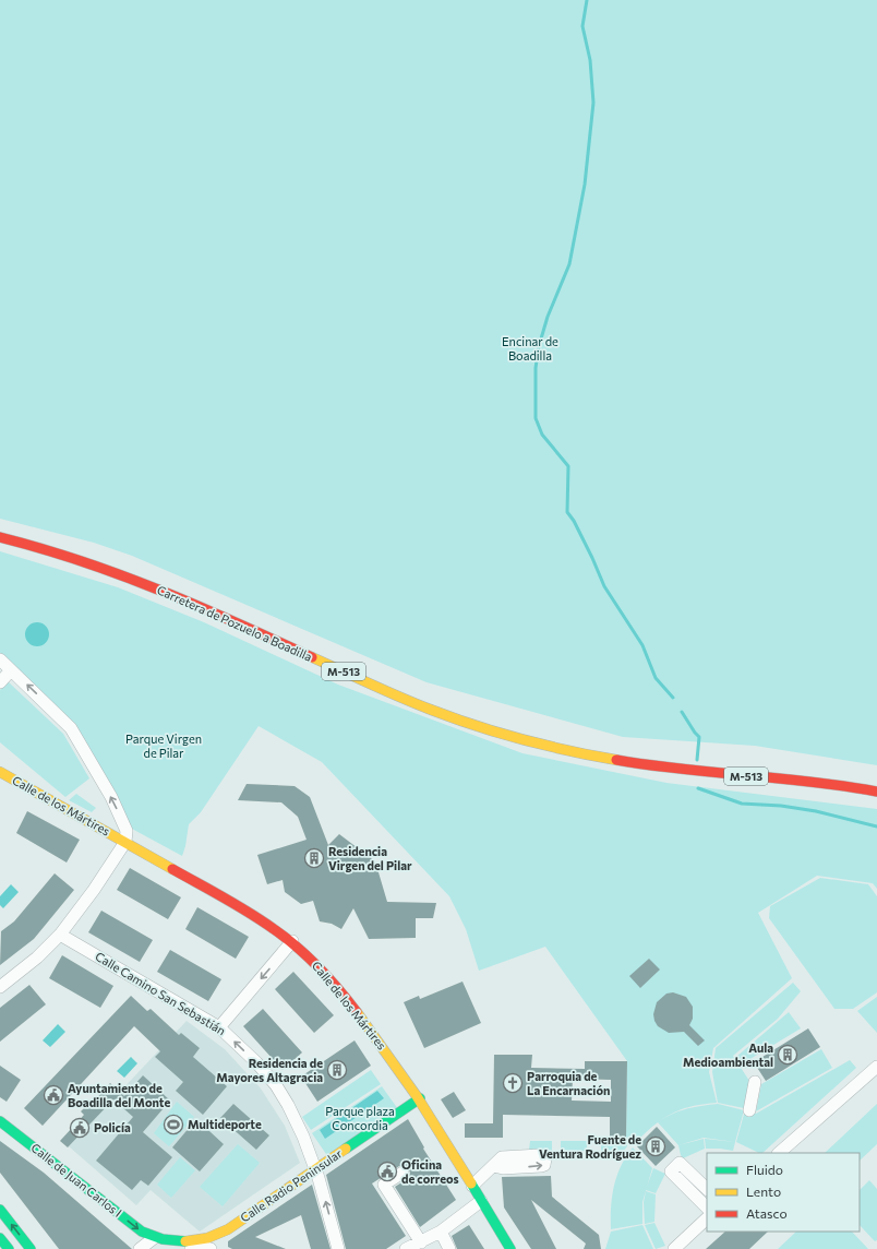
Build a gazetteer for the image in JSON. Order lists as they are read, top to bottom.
{
  "streets": {
    "street": [
      "Carretera de Pozuelo a Boadilla",
      "M-513",
      "Calle de los Mártires",
      "Calle Camino San Sebastián",
      "Calle de Juan Carlos I",
      "Calle Radio Peninsular"
    ]
  },
  "crossings": [
    ["Calle de los Mártires", "Calle Radio Peninsular"],
    ["Calle Camino San Sebastián", "Calle Radio Peninsular"],
    ["Calle de Juan Carlos I", "Calle Radio Peninsular"]
  ],
  "one_way": ["Calle Camino San Sebastián", "Calle de Juan Carlos I"],
  "parks": ["Encinar de Boadilla", "Parque Virgen de Pilar", "Parque plaza Concordia"],
  "places": {
    "building": [
      "Residencia Virgen del Pilar",
      "Aula Medioambiental",
      "Residencia de Mayores Altagracia",
      "Fuente de Ventura Rodríguez"
    ],
    "church": ["Parroquia de La Encarnación"],
    "public building": ["Ayuntamiento de Boadilla del Monte", "Policía", "Oficina de correos"],
    "sports": ["Multideporte"]
  },
  "legend": ["Fluido", "Lento", "Atasco"]
}
